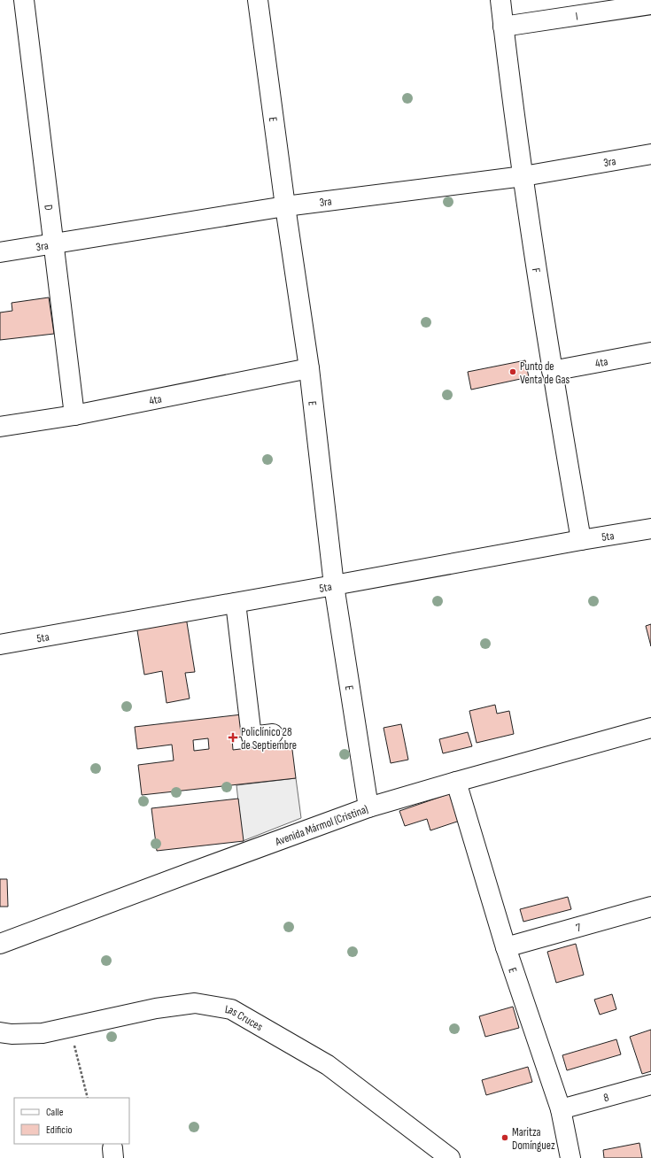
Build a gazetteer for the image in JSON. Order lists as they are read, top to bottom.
{
  "streets": {
    "street": [
      "I",
      "E",
      "3ra",
      "D",
      "F",
      "4ta",
      "5ta",
      "Avenida Mármol (Cristina)",
      "7",
      "Las Cruces",
      "8"
    ]
  },
  "crossings": [
    ["I", "F"],
    ["E", "3ra"],
    ["E", "4ta"],
    ["E", "5ta"],
    ["E", "Avenida Mármol (Cristina)"],
    ["E", "7"],
    ["E", "8"],
    ["3ra", "D"],
    ["3ra", "F"],
    ["D", "4ta"],
    ["F", "4ta"],
    ["F", "5ta"]
  ],
  "places": {
    "other": ["Punto de Venta de Gas", "Maritza Domínguez"],
    "health": ["Policlínico 28 de Septiembre"]
  },
  "legend": ["Calle", "Edificio"]
}
